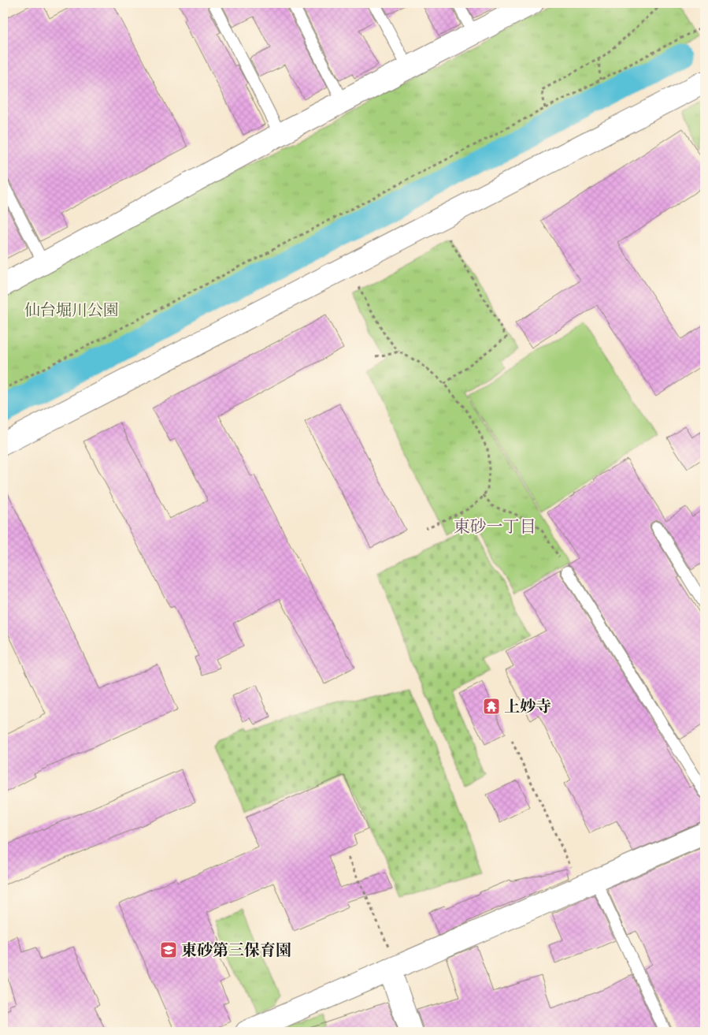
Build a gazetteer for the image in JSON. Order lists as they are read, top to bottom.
{
  "districts": ["東砂一丁目"],
  "parks": ["仙台堀川公園"],
  "places": {
    "temple": ["上妙寺"],
    "school or university": ["東砂第三保育園"]
  }
}
